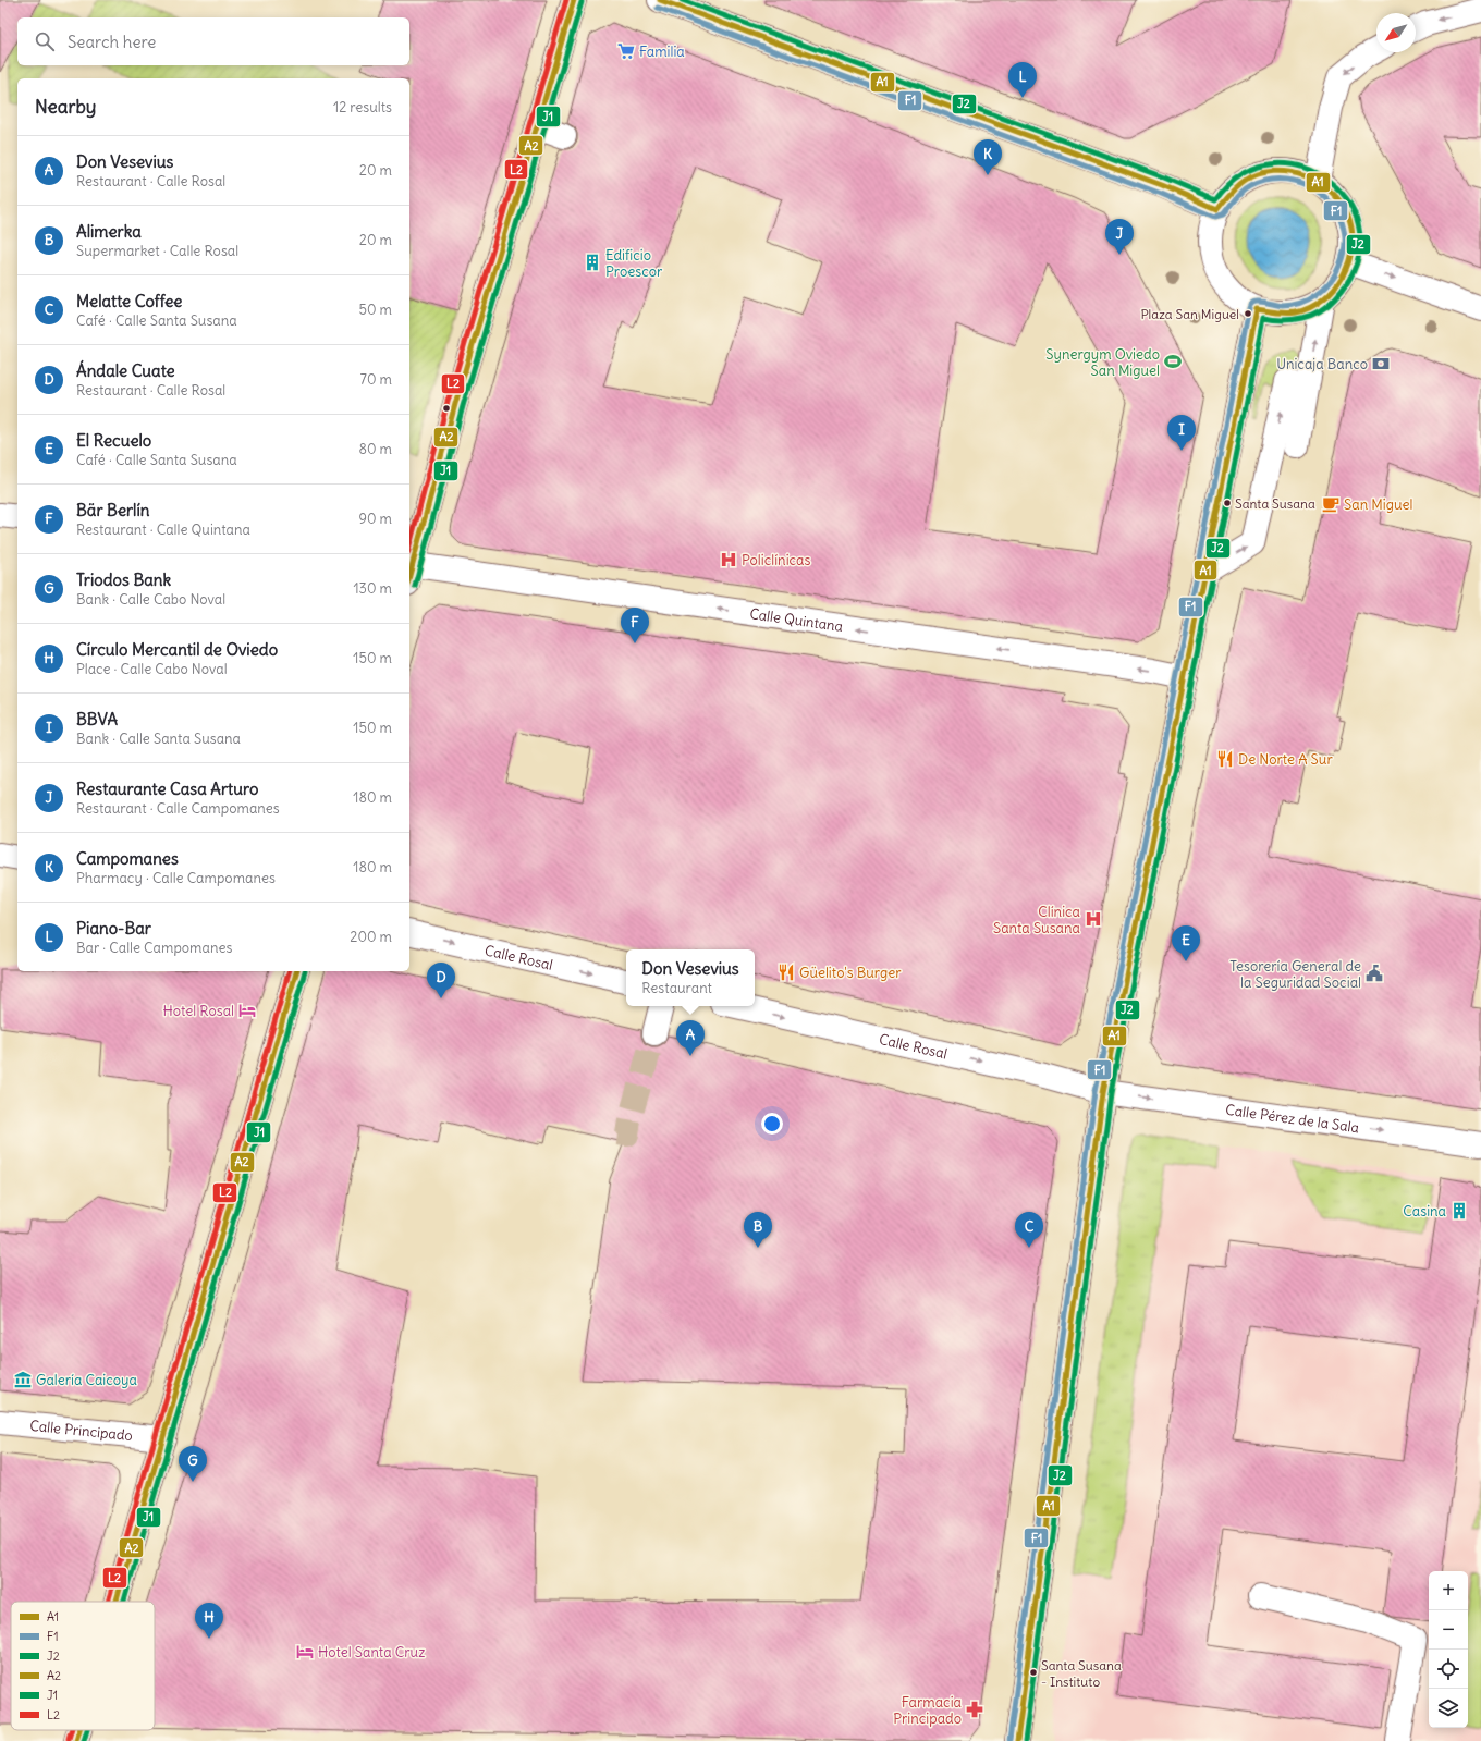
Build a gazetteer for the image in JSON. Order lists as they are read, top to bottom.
{
  "streets": {
    "street": [
      "Calle Quintana",
      "Calle Rosal",
      "Calle Pérez de la Sala",
      "Calle Principado"
    ]
  },
  "crossings": [
    ["Calle Rosal", "Calle Pérez de la Sala"]
  ],
  "one_way": ["Calle Quintana", "Calle Rosal", "Calle Pérez de la Sala"],
  "places": {
    "supermarket": ["Familia"],
    "building": ["Edificio Proescor", "Casina"],
    "other": ["Plaza San Miguel", "Santa Susana", "Santa Susana - Instituto"],
    "sports": ["Synergym Oviedo San Miguel"],
    "bank": ["Unicaja Banco"],
    "cafe": ["San Miguel"],
    "hospital": ["Policlínicas", "Clínica Santa Susana"],
    "restaurant": ["De Norte A Sur", "Güelito's Burger"],
    "public building": ["Tesorería General de la Seguridad Social"],
    "hotel": ["Hotel Rosal", "Hotel Santa Cruz"],
    "museum": ["Galería Caicoya"],
    "pharmacy": ["Farmacia Principado"]
  },
  "lines": [
    "transit line A1",
    "transit line J2",
    "transit line A2",
    "transit line L2",
    "transit line J1",
    "transit line F1"
  ],
  "legend": [
    "A1",
    "F1",
    "J2",
    "A2",
    "J1",
    "L2"
  ],
  "north": "bottom left",
  "page": {
    "search": "Search here",
    "pins": [
      "L",
      "K",
      "J",
      "I",
      "F",
      "E",
      "D",
      "A",
      "B",
      "C",
      "G",
      "H"
    ],
    "heading": ["Nearby", "12 results"],
    "list": [
      {
        "mark": "A",
        "name": "Don Vesevius",
        "note": "Restaurant · Calle Rosal",
        "value": "20 m"
      },
      {
        "mark": "B",
        "name": "Alimerka",
        "note": "Supermarket · Calle Rosal",
        "value": "20 m"
      },
      {
        "mark": "C",
        "name": "Melatte Coffee",
        "note": "Café · Calle Santa Susana",
        "value": "50 m"
      },
      {
        "mark": "D",
        "name": "Ándale Cuate",
        "note": "Restaurant · Calle Rosal",
        "value": "70 m"
      },
      {
        "mark": "E",
        "name": "El Recuelo",
        "note": "Café · Calle Santa Susana",
        "value": "80 m"
      },
      {
        "mark": "F",
        "name": "Bär Berlín",
        "note": "Restaurant · Calle Quintana",
        "value": "90 m"
      },
      {
        "mark": "G",
        "name": "Triodos Bank",
        "note": "Bank · Calle Cabo Noval",
        "value": "130 m"
      },
      {
        "mark": "H",
        "name": "Círculo Mercantil de Oviedo",
        "note": "Place · Calle Cabo Noval",
        "value": "150 m"
      },
      {
        "mark": "I",
        "name": "BBVA",
        "note": "Bank · Calle Santa Susana",
        "value": "150 m"
      },
      {
        "mark": "J",
        "name": "Restaurante Casa Arturo",
        "note": "Restaurant · Calle Campomanes",
        "value": "180 m"
      },
      {
        "mark": "K",
        "name": "Campomanes",
        "note": "Pharmacy · Calle Campomanes",
        "value": "180 m"
      },
      {
        "mark": "L",
        "name": "Piano-Bar",
        "note": "Bar · Calle Campomanes",
        "value": "200 m"
      }
    ],
    "popup": ["Don Vesevius", "Restaurant"],
    "map_buttons": ["+", "−"]
  }
}
